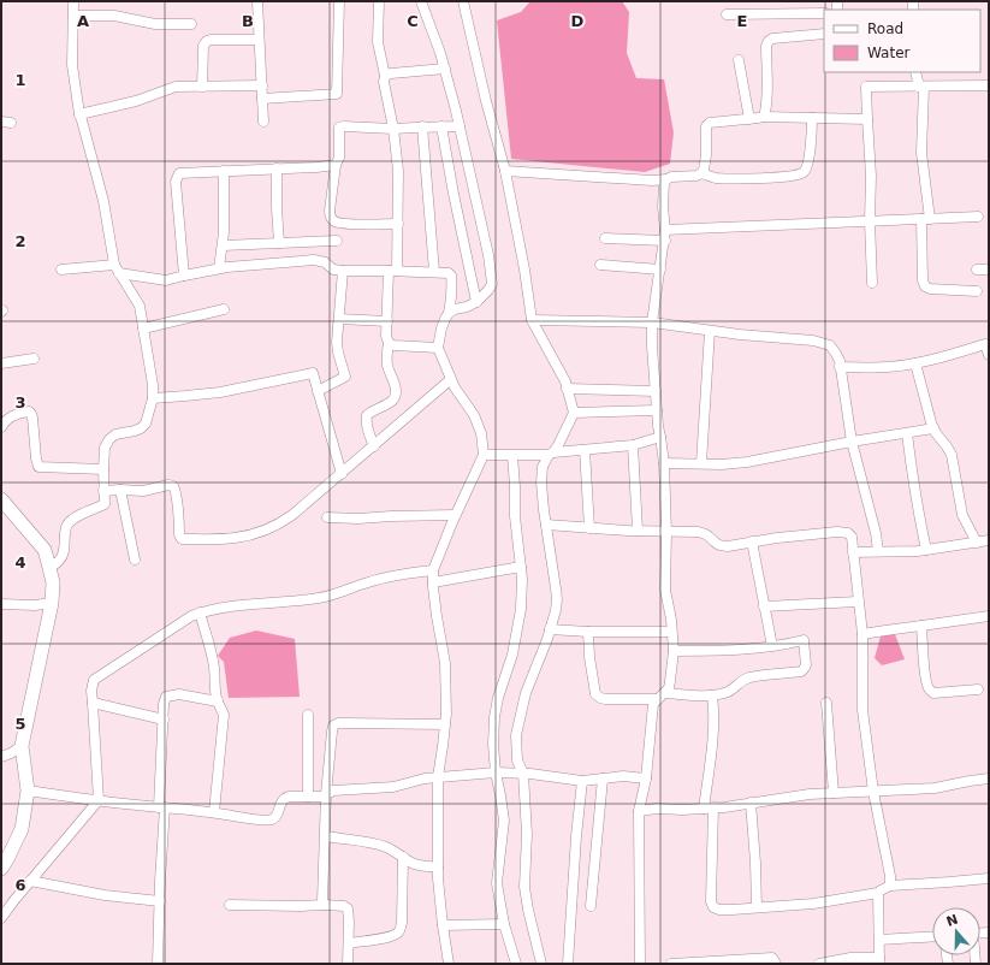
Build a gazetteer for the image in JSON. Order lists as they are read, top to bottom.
{
  "legend": ["Road", "Water"],
  "north": "top",
  "grid": {
    "columns": [
      "A",
      "B",
      "C",
      "D",
      "E"
    ],
    "rows": [
      "1",
      "2",
      "3",
      "4",
      "5",
      "6"
    ]
  }
}
